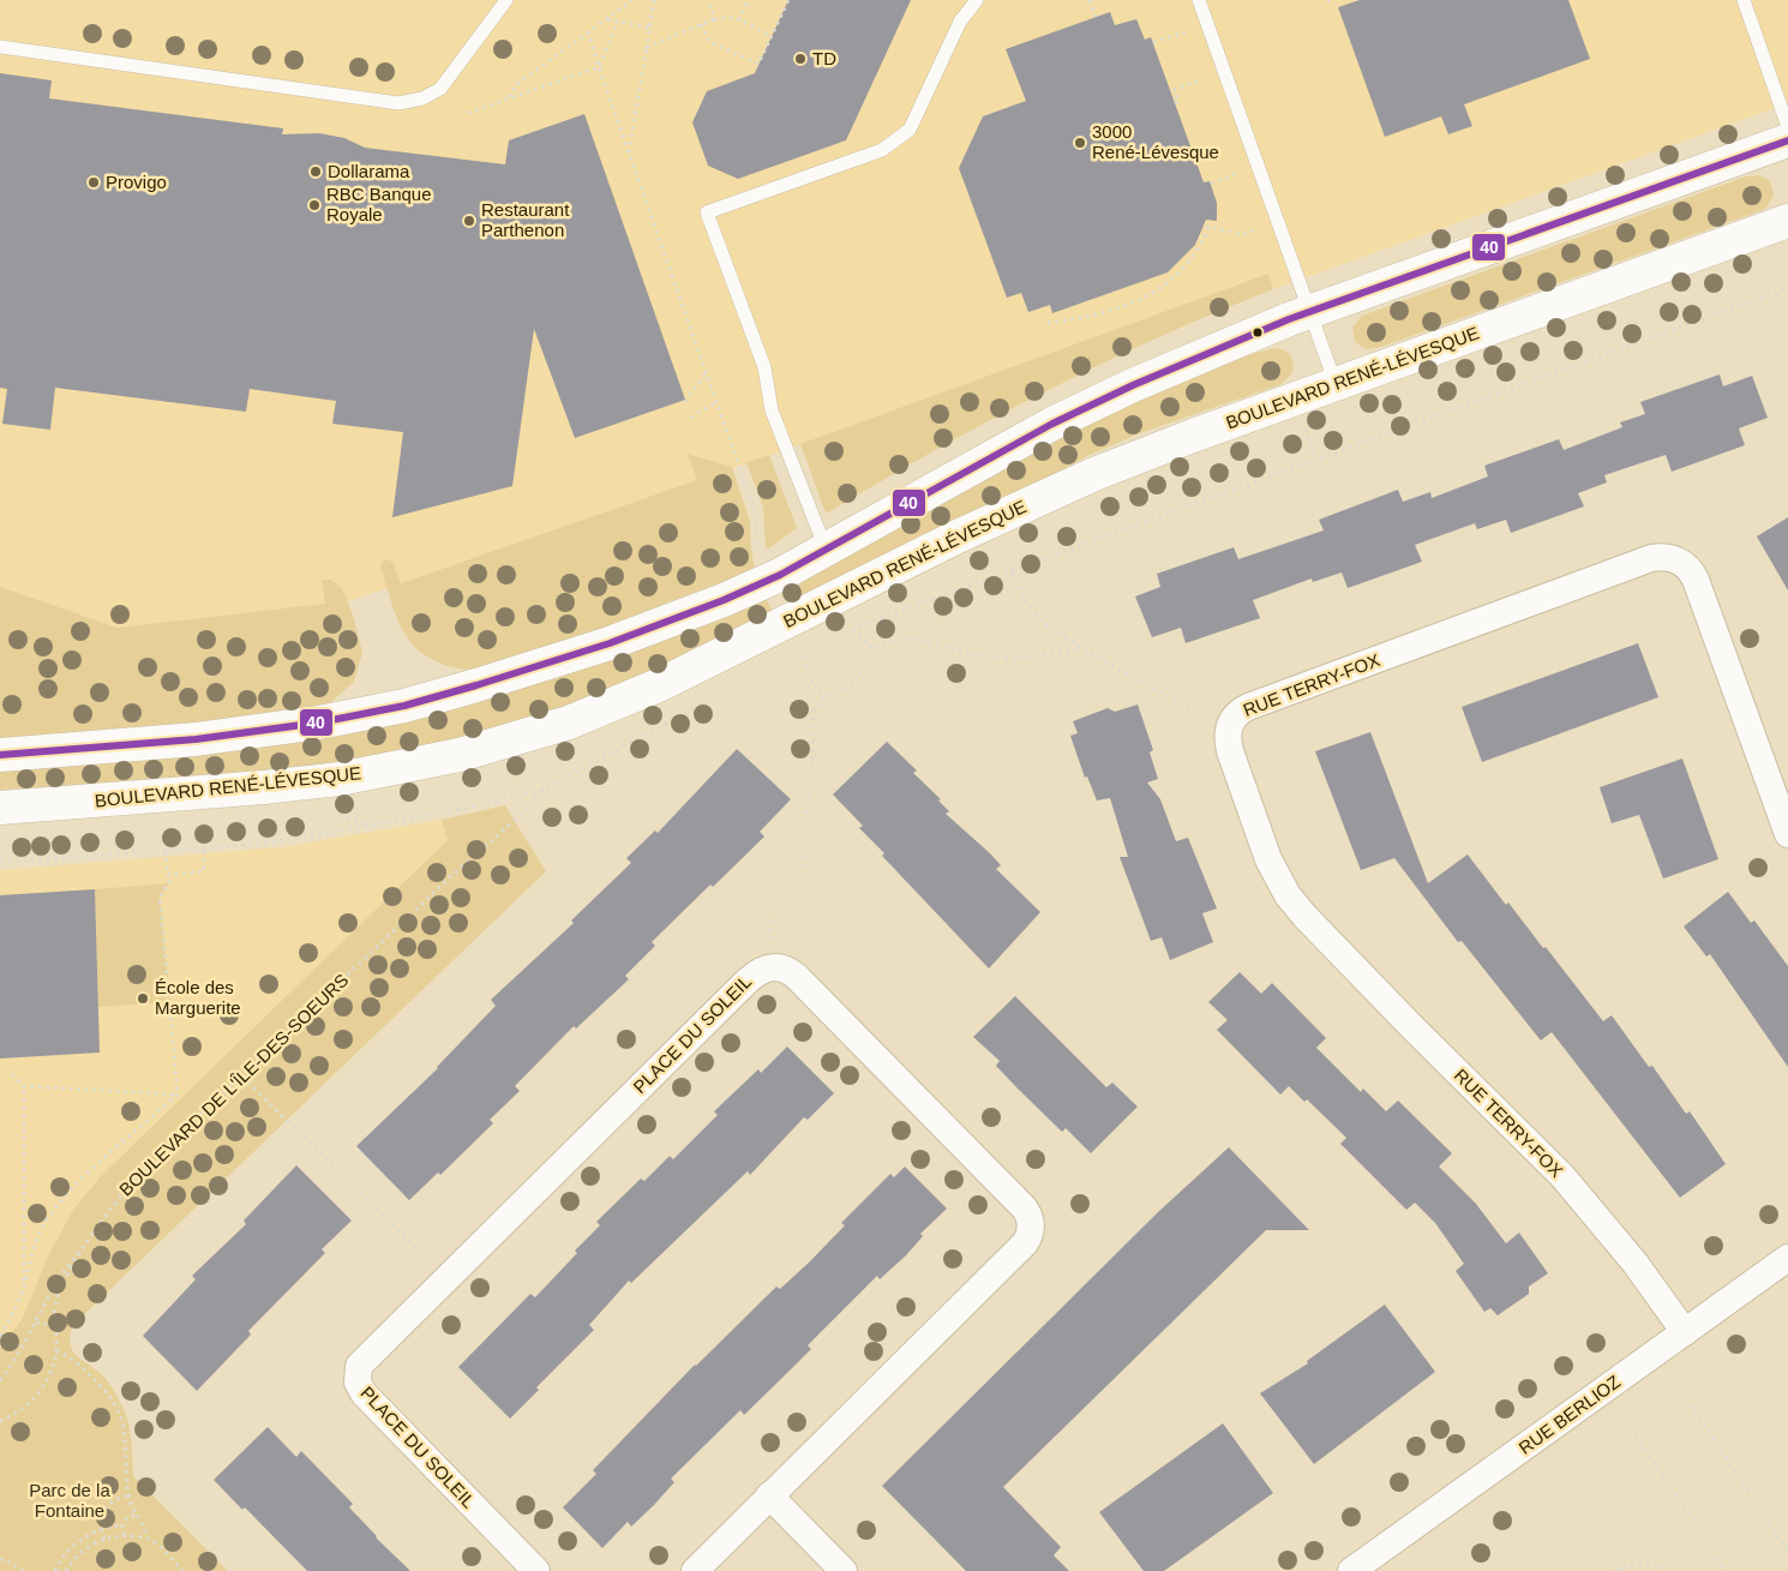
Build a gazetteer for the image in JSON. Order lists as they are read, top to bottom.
{
  "streets": {
    "street": [
      "BOULEVARD RENÉ-LÉVESQUE",
      "RUE TERRY-FOX",
      "PLACE DU SOLEIL",
      "RUE BERLIOZ"
    ],
    "path": ["BOULEVARD DE L'ÎLE-DES-SOEURS"]
  },
  "crossings": [
    ["BOULEVARD RENÉ-LÉVESQUE", "BOULEVARD DE L'ÎLE-DES-SOEURS"],
    ["RUE TERRY-FOX", "RUE BERLIOZ"]
  ],
  "parks": ["Parc de la Fontaine"],
  "places": [
    "TD",
    "3000 René-Lévesque",
    "Dollarama",
    "Provigo",
    "RBC Banque Royale",
    "Restaurant Parthenon",
    "École des Marguerite"
  ],
  "lines": ["transit line 40"]
}
